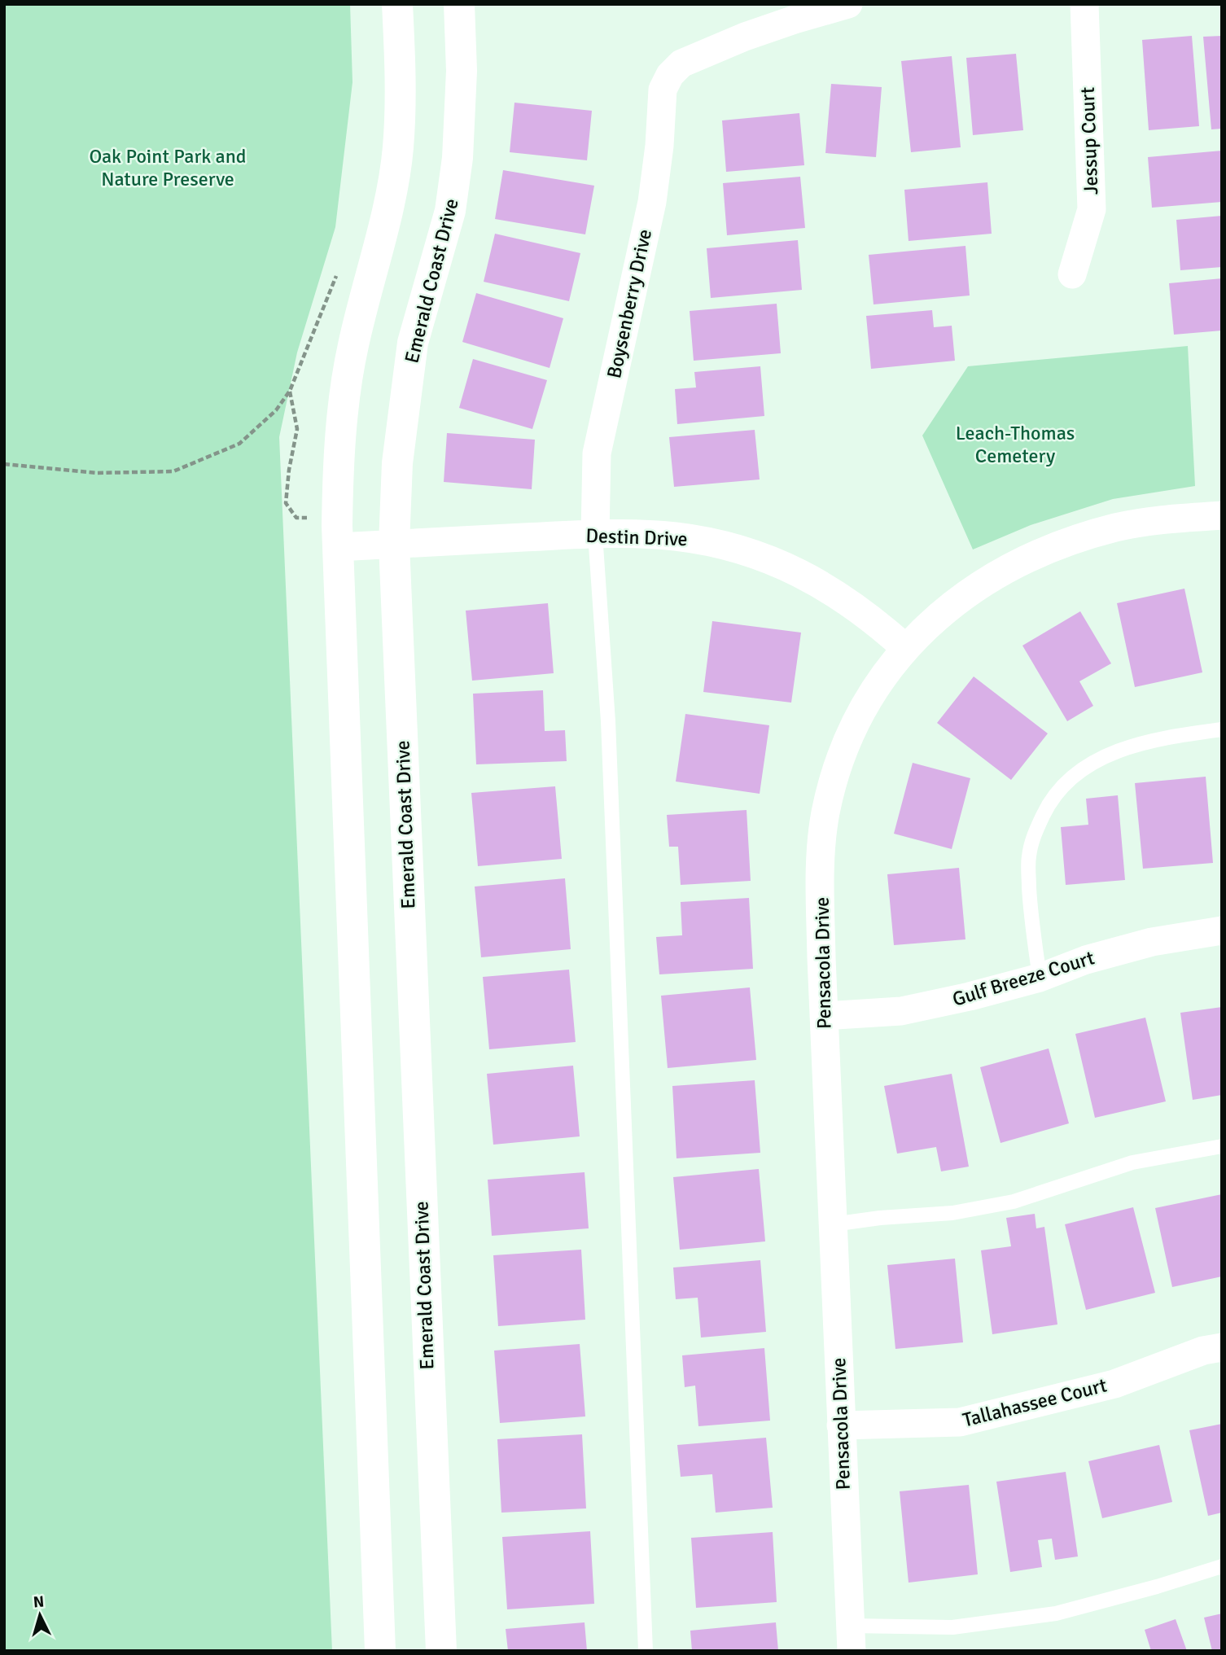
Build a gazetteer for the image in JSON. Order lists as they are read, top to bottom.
{
  "streets": {
    "street": [
      "Jessup Court",
      "Emerald Coast Drive",
      "Boysenberry Drive",
      "Destin Drive",
      "Pensacola Drive",
      "Gulf Breeze Court",
      "Tallahassee Court"
    ]
  },
  "crossings": [
    ["Emerald Coast Drive", "Destin Drive"],
    ["Boysenberry Drive", "Destin Drive"],
    ["Destin Drive", "Pensacola Drive"],
    ["Pensacola Drive", "Gulf Breeze Court"],
    ["Pensacola Drive", "Tallahassee Court"]
  ],
  "parks": ["Oak Point Park and Nature Preserve", "Leach-Thomas Cemetery"],
  "north": "top"
}
